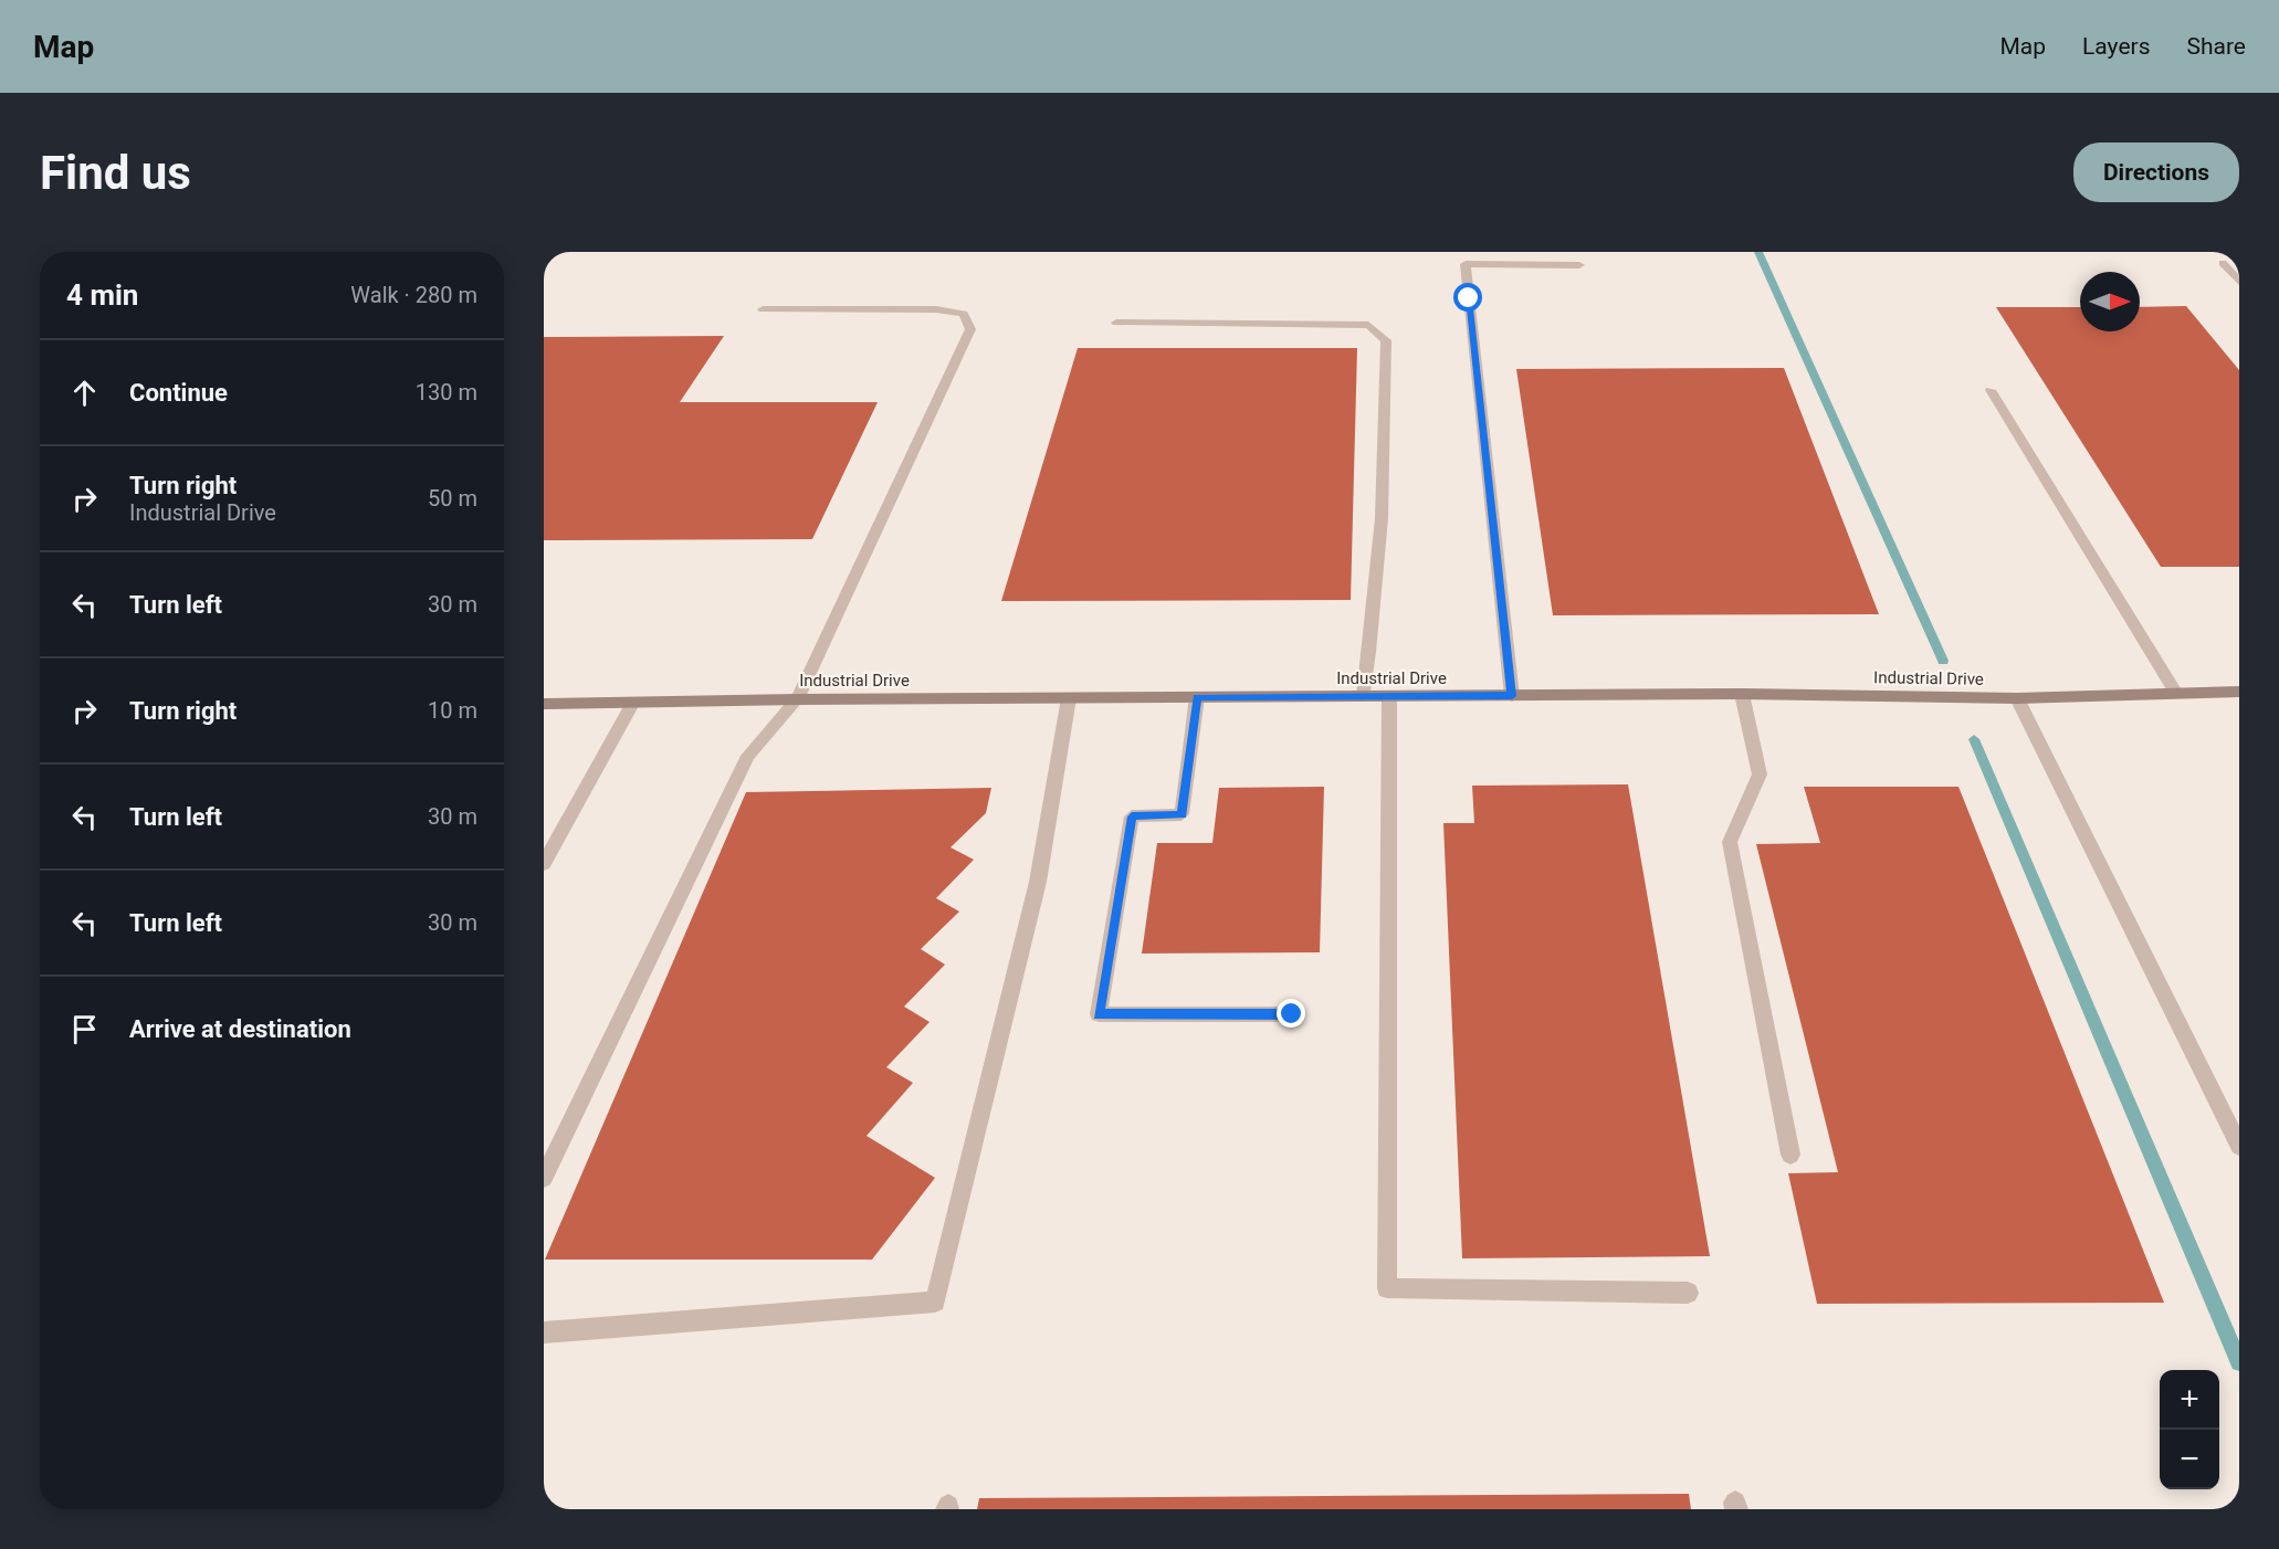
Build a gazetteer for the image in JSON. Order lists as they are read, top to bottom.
{
  "streets": {
    "street": ["Industrial Drive"]
  },
  "north": "right",
  "page": {
    "header": "Map",
    "nav": ["Map", "Layers", "Share"],
    "buttons": "Directions",
    "title": "Find us",
    "heading": ["4 min", "Walk · 280 m"],
    "list": [
      ["Continue", "130 m"],
      ["Turn right", "Industrial Drive", "50 m"],
      ["Turn left", "30 m"],
      ["Turn right", "10 m"],
      ["Turn left", "30 m"],
      ["Turn left", "30 m"],
      "Arrive at destination"
    ],
    "map_buttons": ["+", "−"]
  }
}
